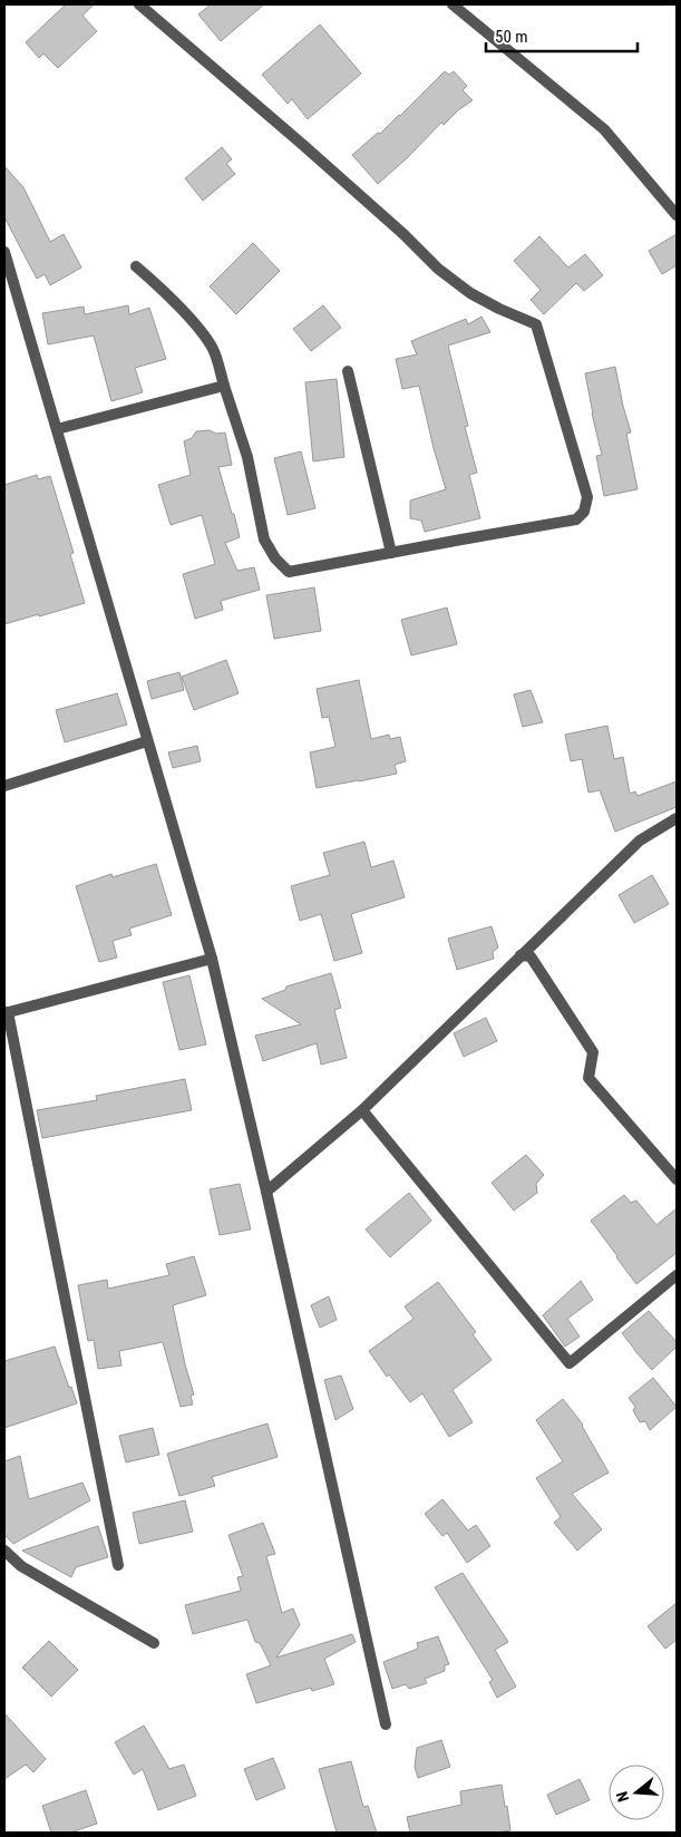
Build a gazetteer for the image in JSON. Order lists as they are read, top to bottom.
{
  "scale_bar": "50 m",
  "north": "left"
}
